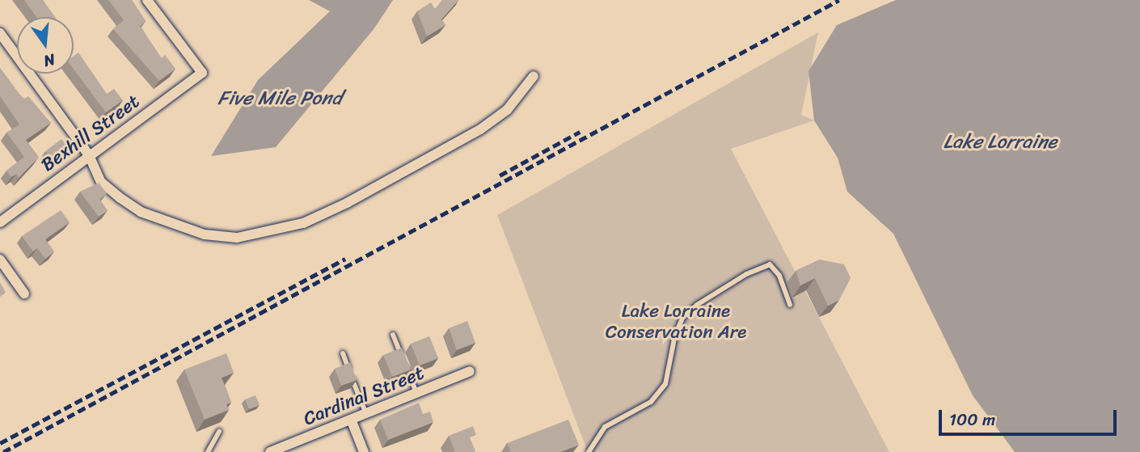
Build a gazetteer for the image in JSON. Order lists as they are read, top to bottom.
{
  "streets": {
    "street": ["Bexhill Street", "Cardinal Street"]
  },
  "water": ["Five Mile Pond", "Lake Lorraine"],
  "parks": ["Lake Lorraine Conservation Are"],
  "scale_bar": "100 m",
  "north": "bottom"
}
